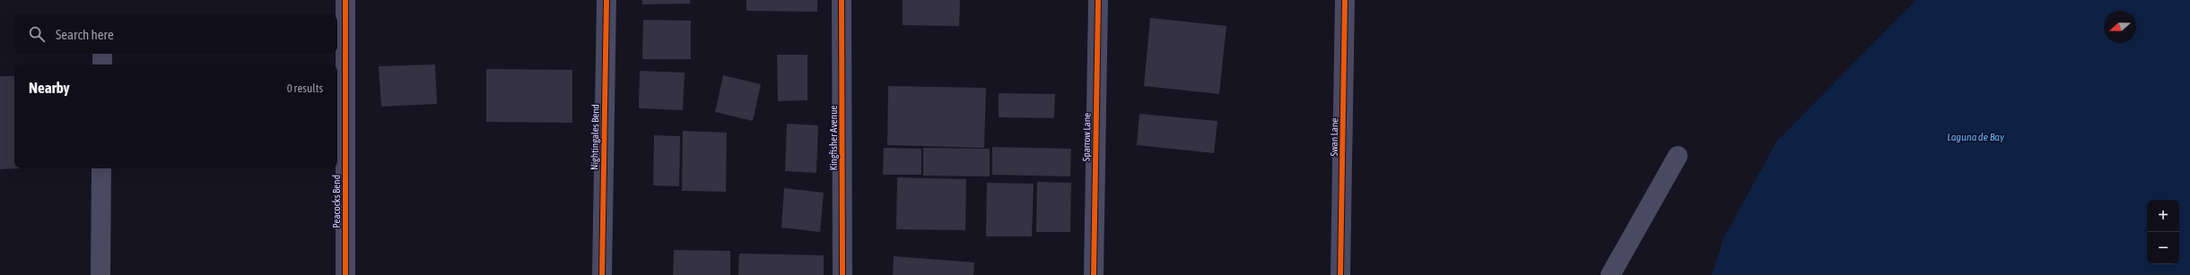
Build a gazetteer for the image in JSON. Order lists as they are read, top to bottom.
{
  "streets": {
    "street": [
      "Nightingales Bend",
      "Sparrow Lane",
      "Swan Lane",
      "Kingfisher Avenue",
      "Peacocks Bend"
    ]
  },
  "water": ["Laguna de Bay"],
  "north": "left",
  "page": {
    "search": "Search here",
    "heading": ["Nearby", "0 results"],
    "map_buttons": ["+", "−"]
  }
}
